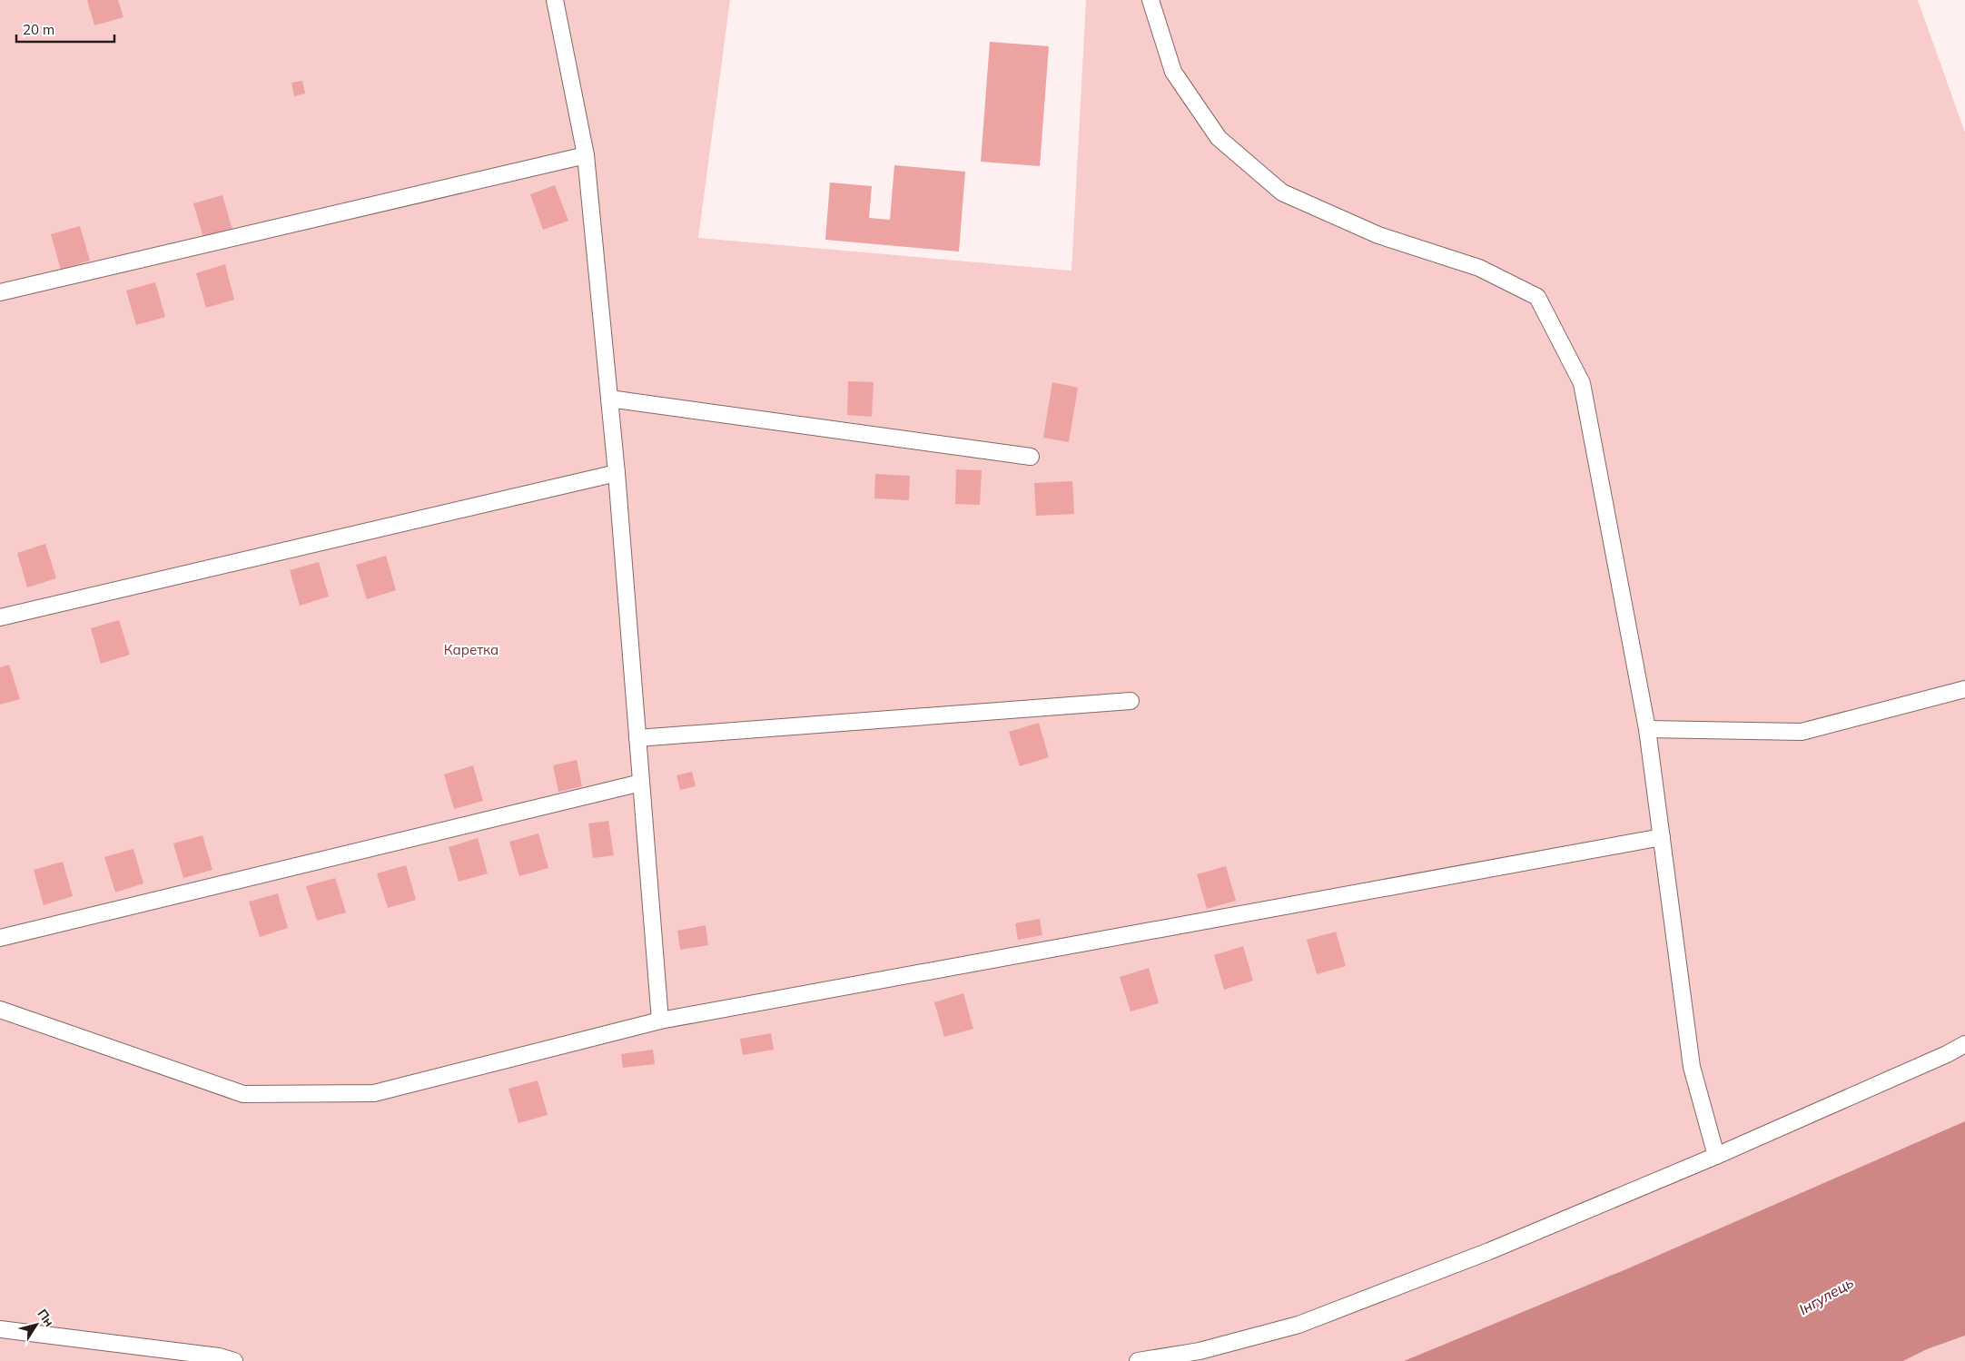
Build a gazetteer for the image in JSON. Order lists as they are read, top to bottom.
{
  "water": ["Інгулець"],
  "parks": ["Каретка"],
  "scale_bar": "20 m",
  "north": "top right"
}
